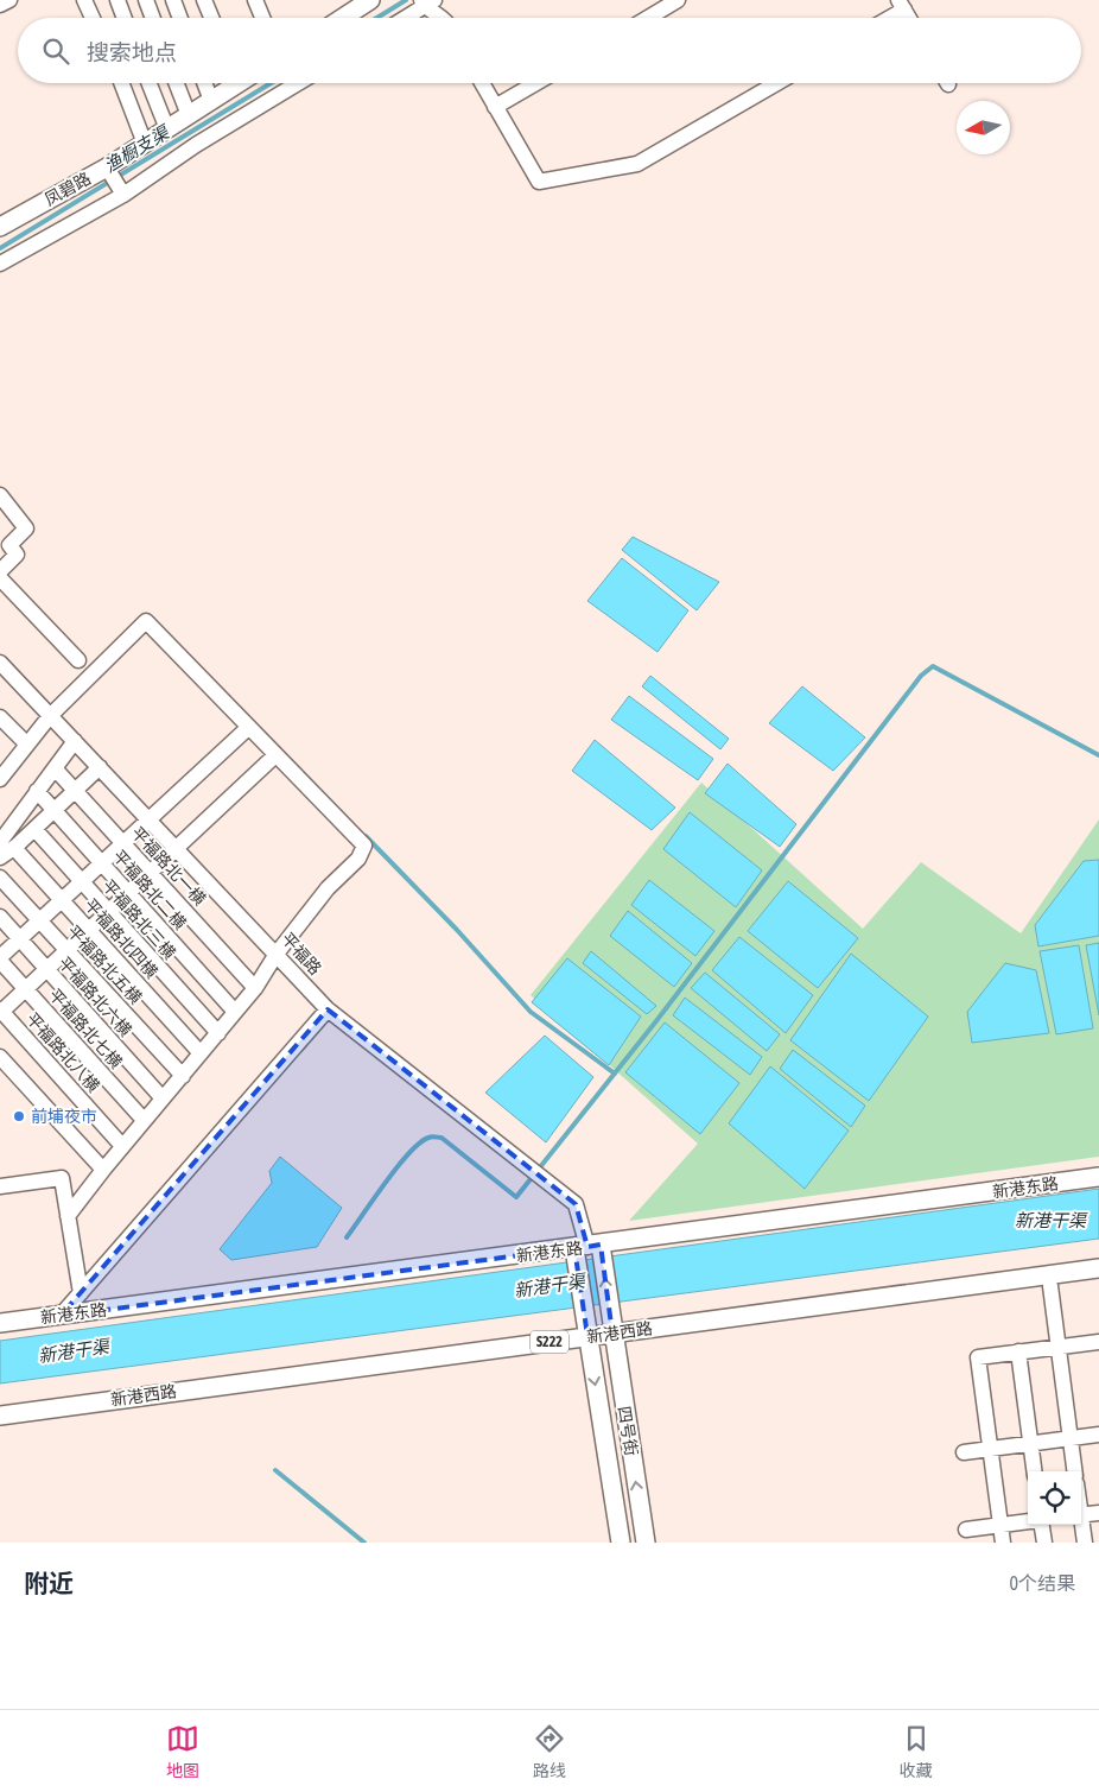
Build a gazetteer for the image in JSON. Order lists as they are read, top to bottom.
{
  "streets": {
    "main road": [
      "凤碧路",
      "新港东路",
      "新港西路",
      "S222",
      "四号街"
    ],
    "street": [
      "平福路北一横",
      "平福路北二横",
      "平福路北三横",
      "平福路北四横",
      "平福路",
      "平福路北五横",
      "平福路北六横",
      "平福路北七横",
      "平福路北八横"
    ]
  },
  "crossings": [
    ["平福路", "新港东路"],
    ["平福路", "四号街"],
    ["新港东路", "四号街"]
  ],
  "water": ["渔橱支渠", "新港干渠"],
  "places": ["前埔夜市"],
  "north": "left",
  "page": {
    "search": "搜索地点",
    "heading": ["附近", "0个结果"],
    "nav": ["地图", "路线", "收藏"]
  }
}
